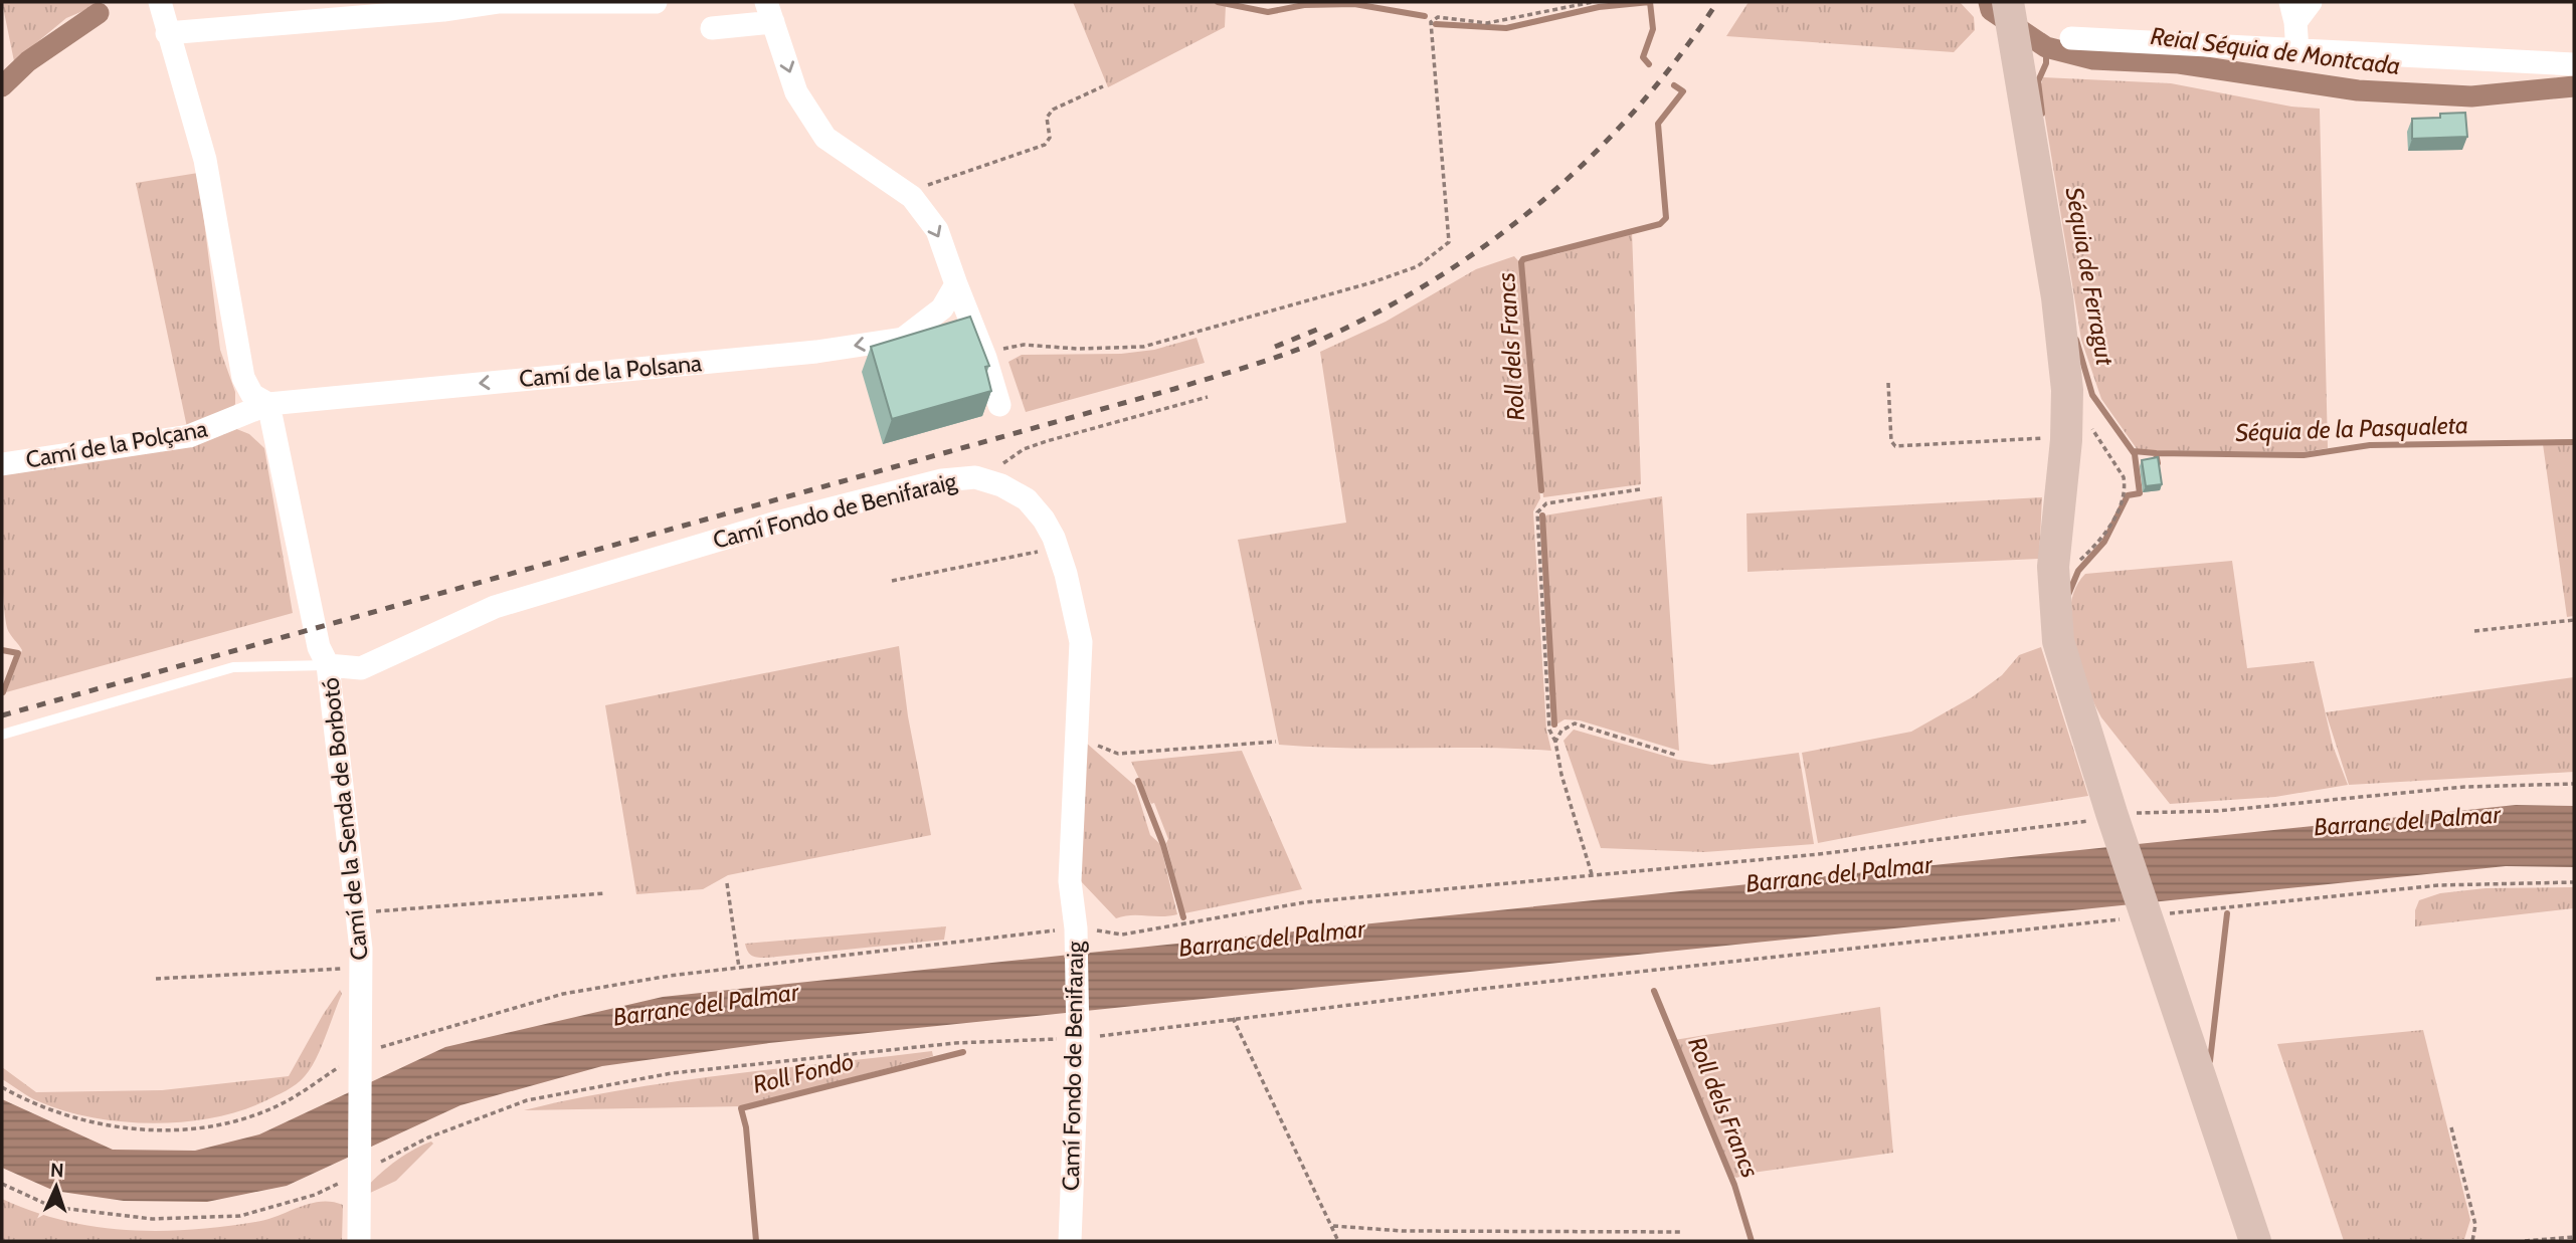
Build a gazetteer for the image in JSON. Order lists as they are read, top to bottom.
{
  "streets": {
    "street": [
      "Camí de la Polsana",
      "Camí de la Polçana",
      "Camí Fondo de Benifaraig",
      "Camí de la Senda de Borbotó"
    ]
  },
  "crossings": [
    ["Camí de la Polsana", "Camí de la Polçana"],
    ["Camí de la Polsana", "Camí de la Senda de Borbotó"],
    ["Camí de la Polçana", "Camí de la Senda de Borbotó"],
    ["Camí Fondo de Benifaraig", "Camí de la Senda de Borbotó"]
  ],
  "one_way": ["Camí de la Polsana"],
  "water": [
    "Reial Séquia de Montcada",
    "Séquia de Ferragut",
    "Roll dels Francs",
    "Séquia de la Pasqualeta",
    "Barranc del Palmar",
    "Roll Fondo"
  ],
  "north": "top"
}
